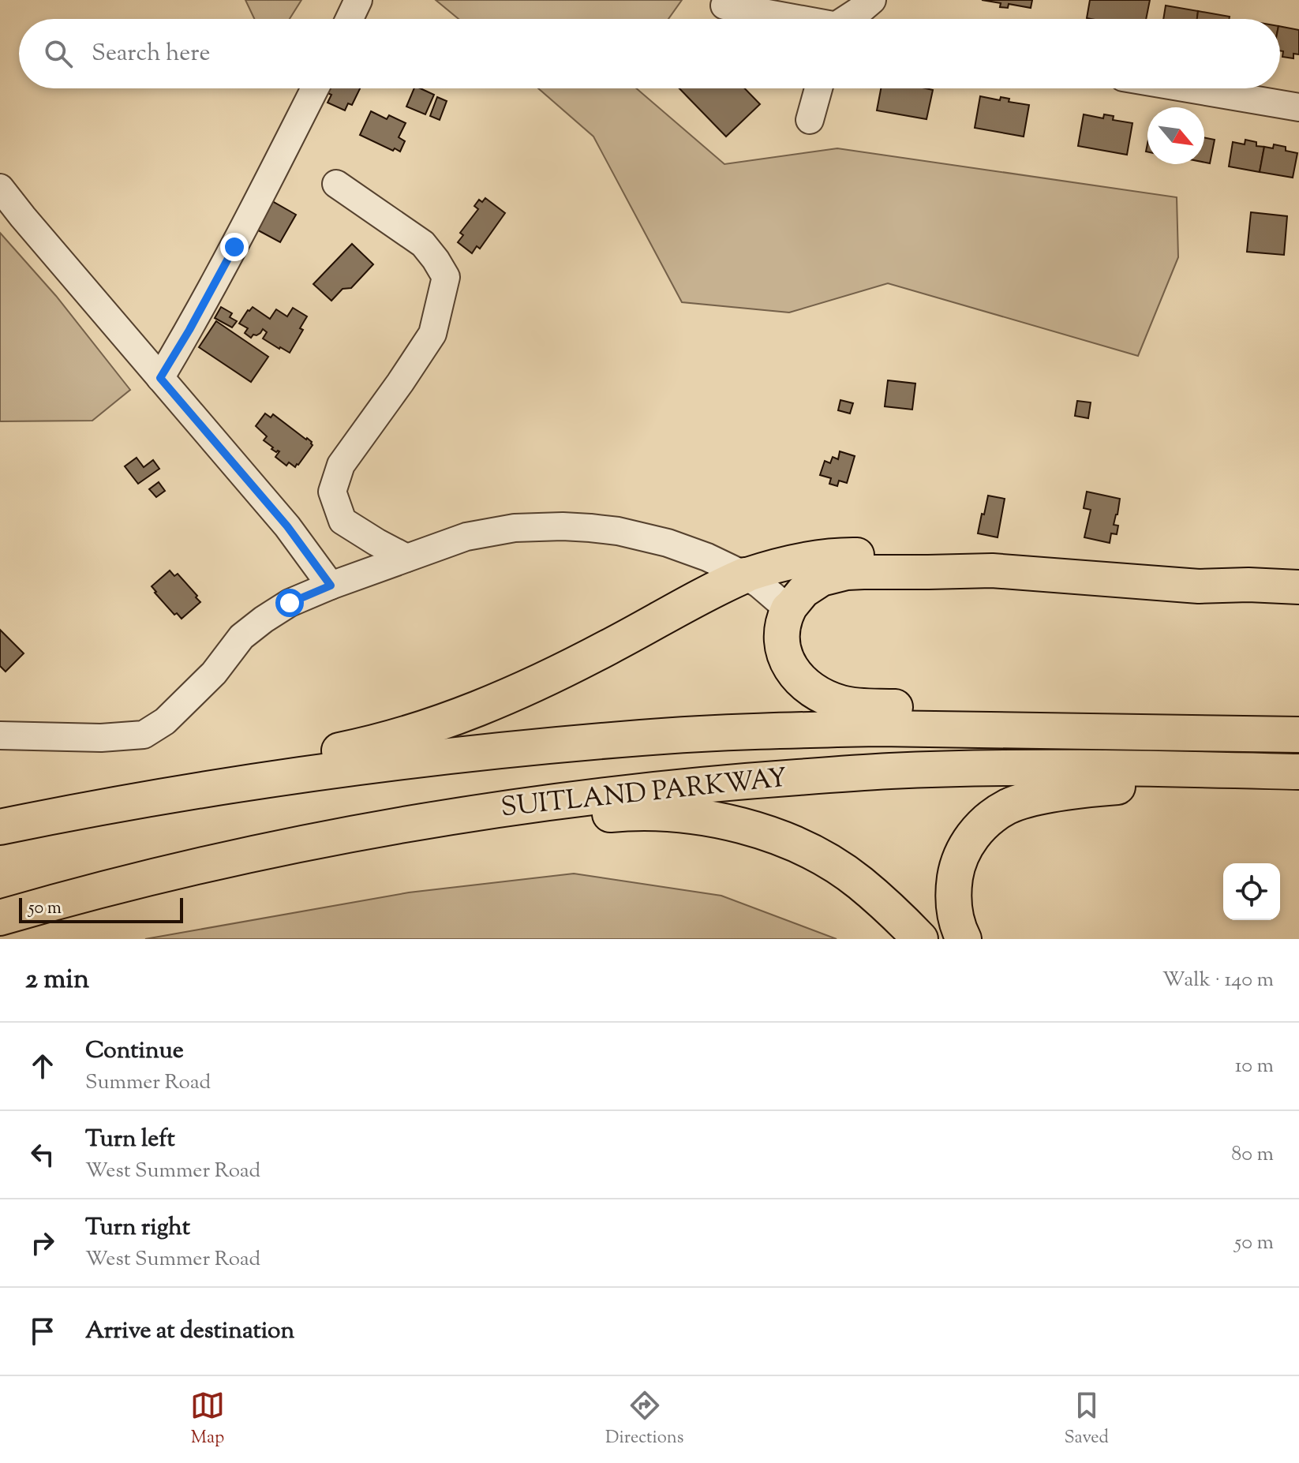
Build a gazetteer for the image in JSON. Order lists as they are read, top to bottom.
{
  "streets": {
    "highway": ["SUITLAND PARKWAY"]
  },
  "scale_bar": "50 m",
  "north": "bottom right",
  "page": {
    "search": "Search here",
    "scale": "50 m",
    "heading": ["2 min", "Walk · 140 m"],
    "list": [
      ["Continue", "Summer Road", "10 m"],
      ["Turn left", "West Summer Road", "80 m"],
      ["Turn right", "West Summer Road", "50 m"],
      "Arrive at destination"
    ],
    "nav": ["Map", "Directions", "Saved"]
  }
}
